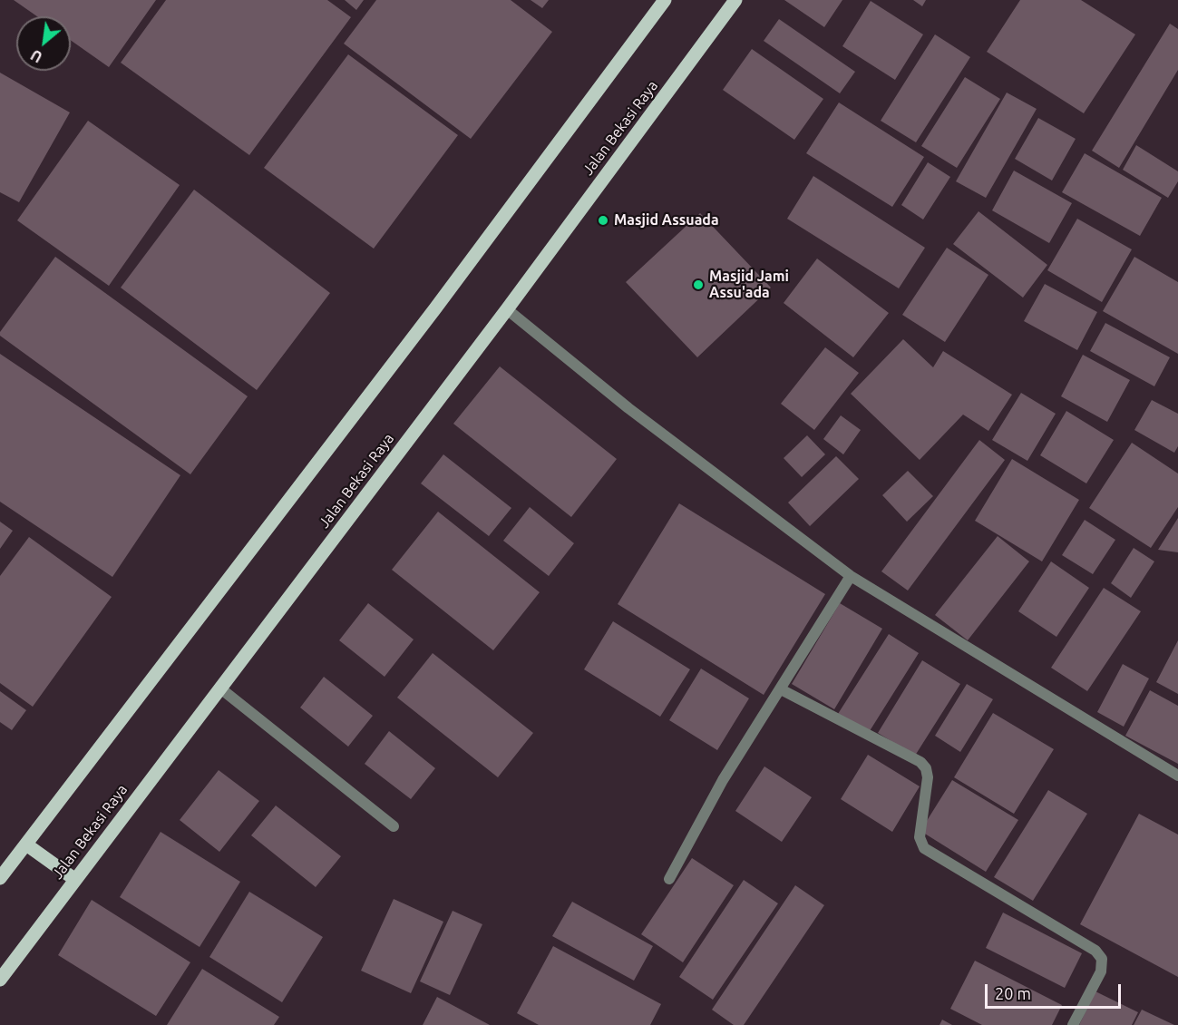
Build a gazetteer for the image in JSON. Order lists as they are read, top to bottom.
{
  "streets": {
    "main road": ["Jalan Bekasi Raya"]
  },
  "places": ["Masjid Assuada", "Masjid Jami Assu'ada"],
  "scale_bar": "20 m",
  "north": "bottom left"
}
